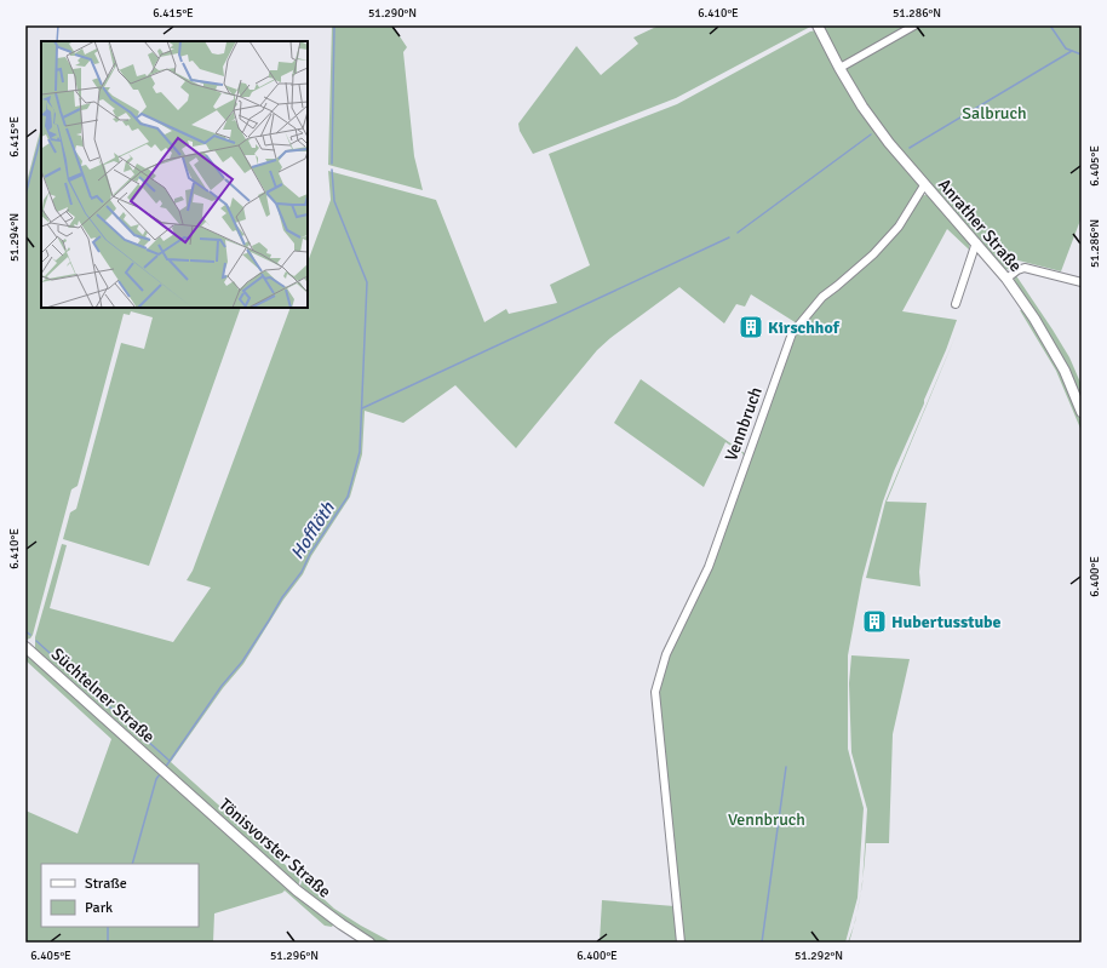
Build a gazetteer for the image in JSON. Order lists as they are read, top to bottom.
{
  "streets": {
    "main road": ["Anrather Straße", "Süchtelner Straße", "Tönisvorster Straße"],
    "street": ["Vennbruch"]
  },
  "crossings": [
    ["Anrather Straße", "Vennbruch"],
    ["Süchtelner Straße", "Tönisvorster Straße"]
  ],
  "water": ["Hofflöth"],
  "parks": ["Salbruch", "Vennbruch"],
  "places": {
    "building": ["Kirschhof", "Hubertusstube"]
  },
  "legend": ["Straße", "Park"],
  "coordinates": [
    "6.415°E",
    "51.290°N",
    "6.410°E",
    "51.286°N",
    "6.405°E",
    "51.294°N",
    "6.400°E",
    "51.296°N",
    "51.292°N"
  ]
}
